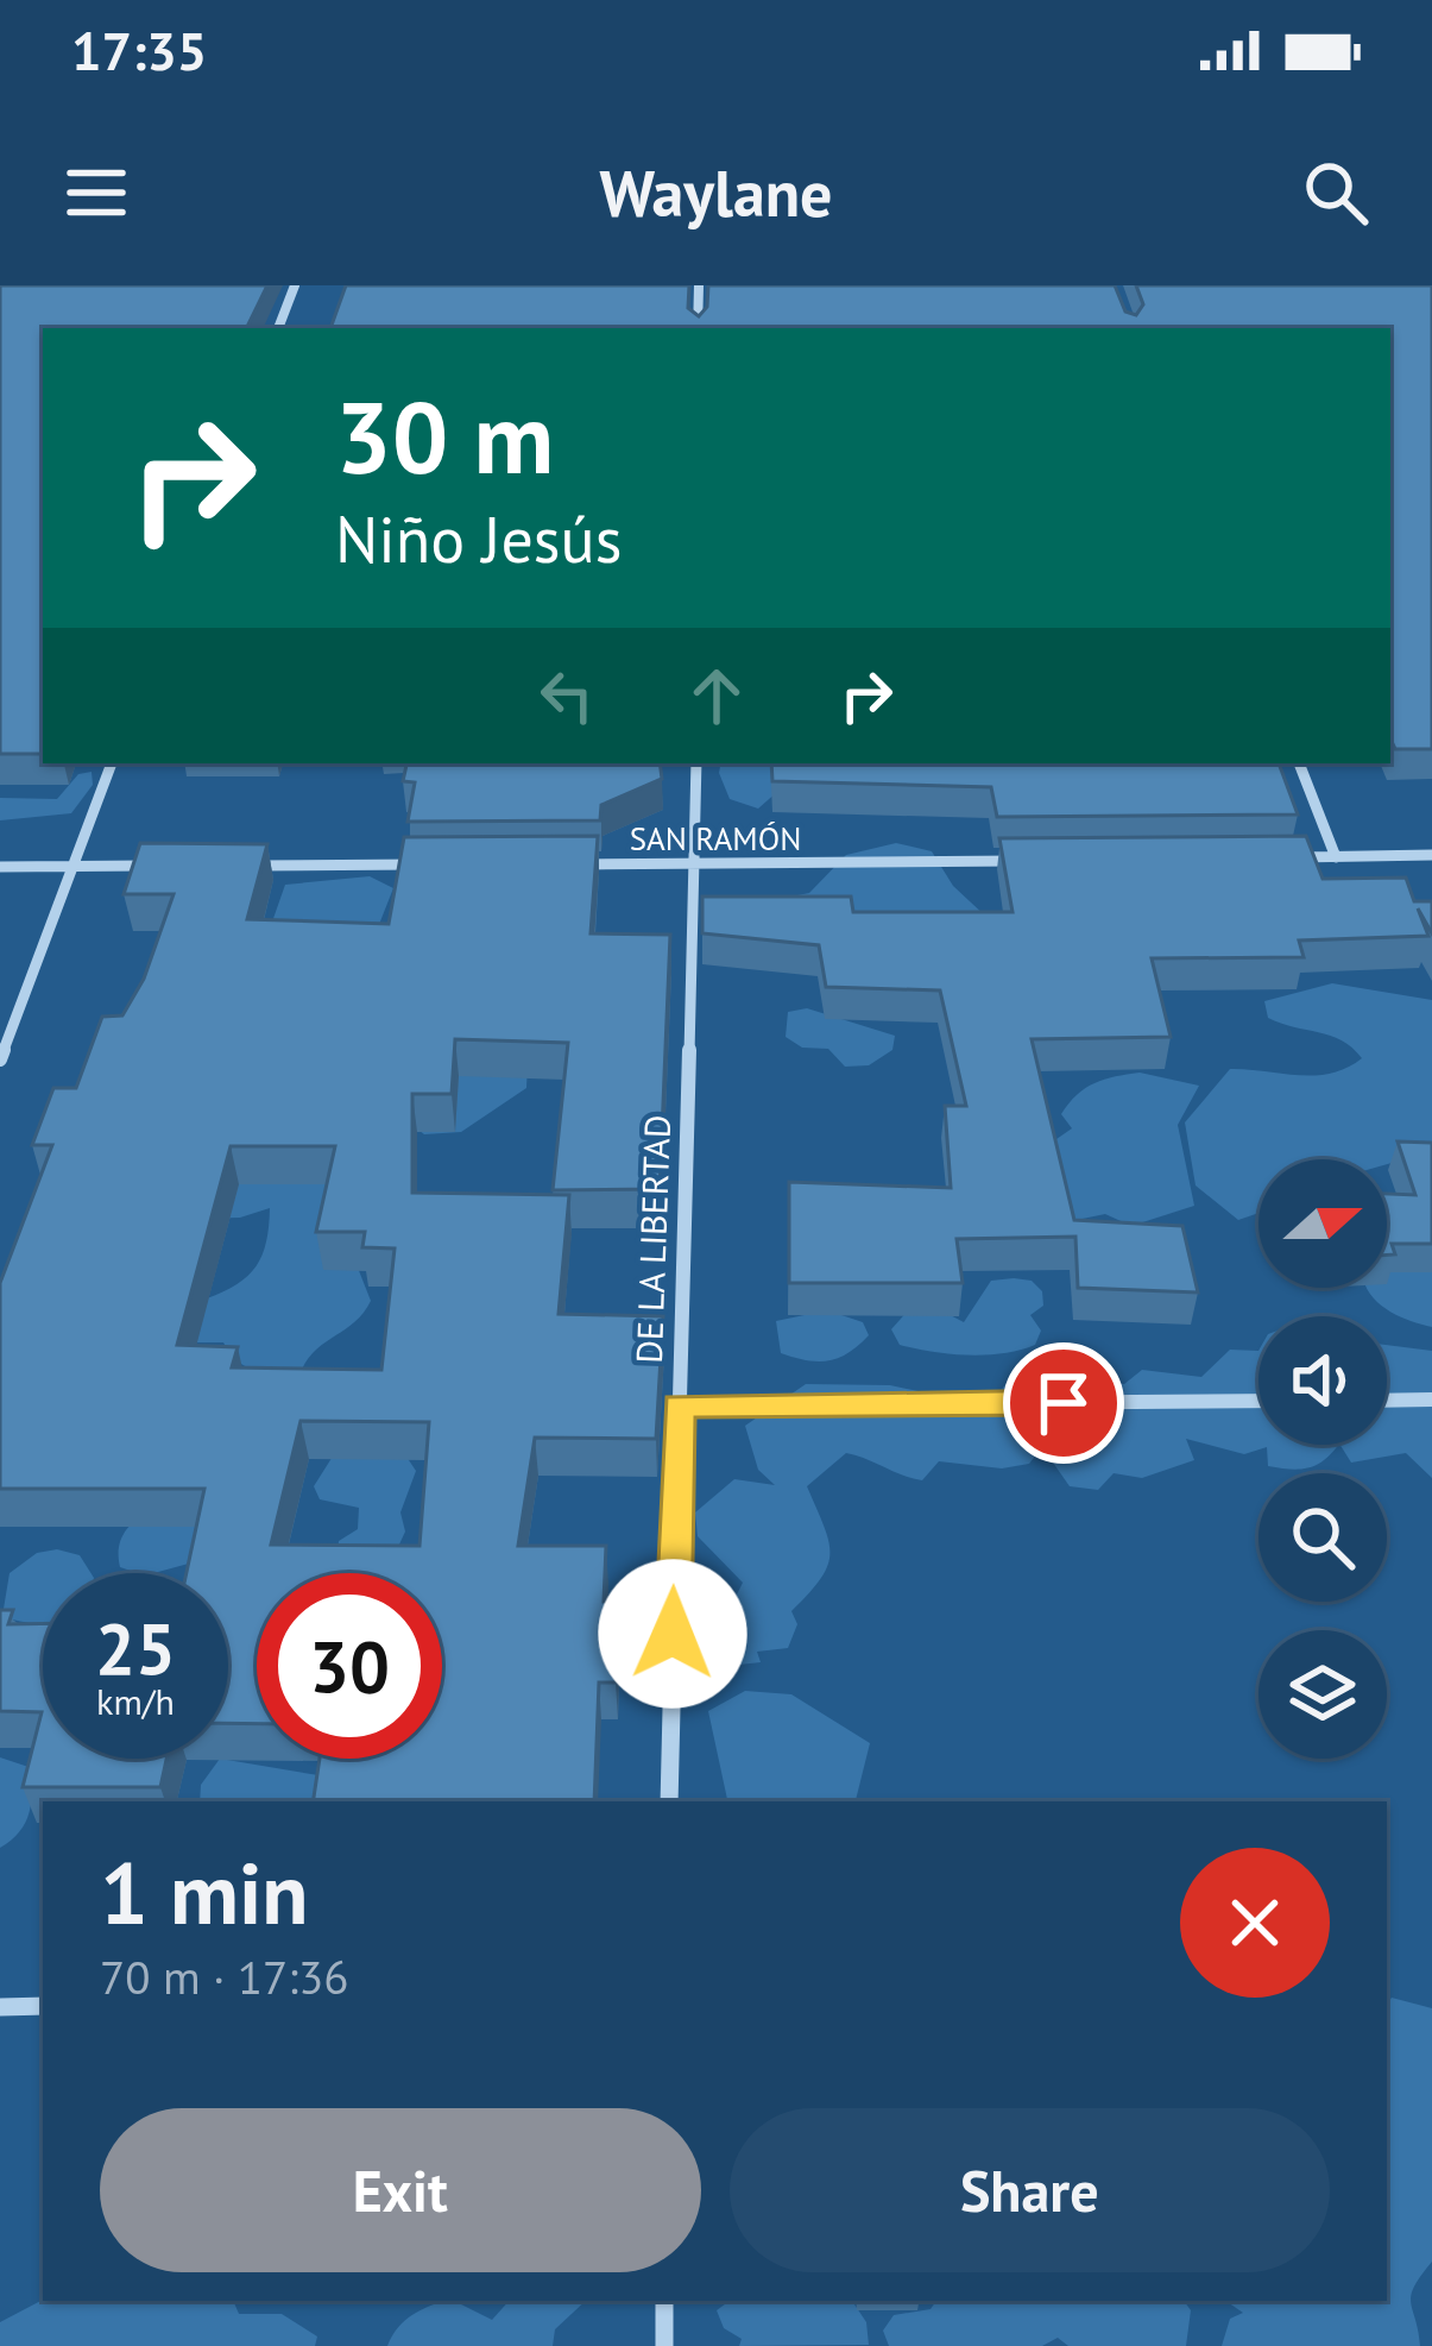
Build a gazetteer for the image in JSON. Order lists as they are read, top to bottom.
{
  "streets": {
    "street": ["SAN RAMÓN", "DE LA LIBERTAD"]
  },
  "crossings": [
    ["SAN RAMÓN", "DE LA LIBERTAD"]
  ],
  "north": "right",
  "page": {
    "status": "17:35",
    "header": "Waylane",
    "turn": ["30 m", "Niño Jesús"],
    "speed": "25 km/h",
    "limit": "30",
    "heading": ["1 min", "70 m · 17:36"],
    "buttons": ["Exit", "Share"]
  }
}
